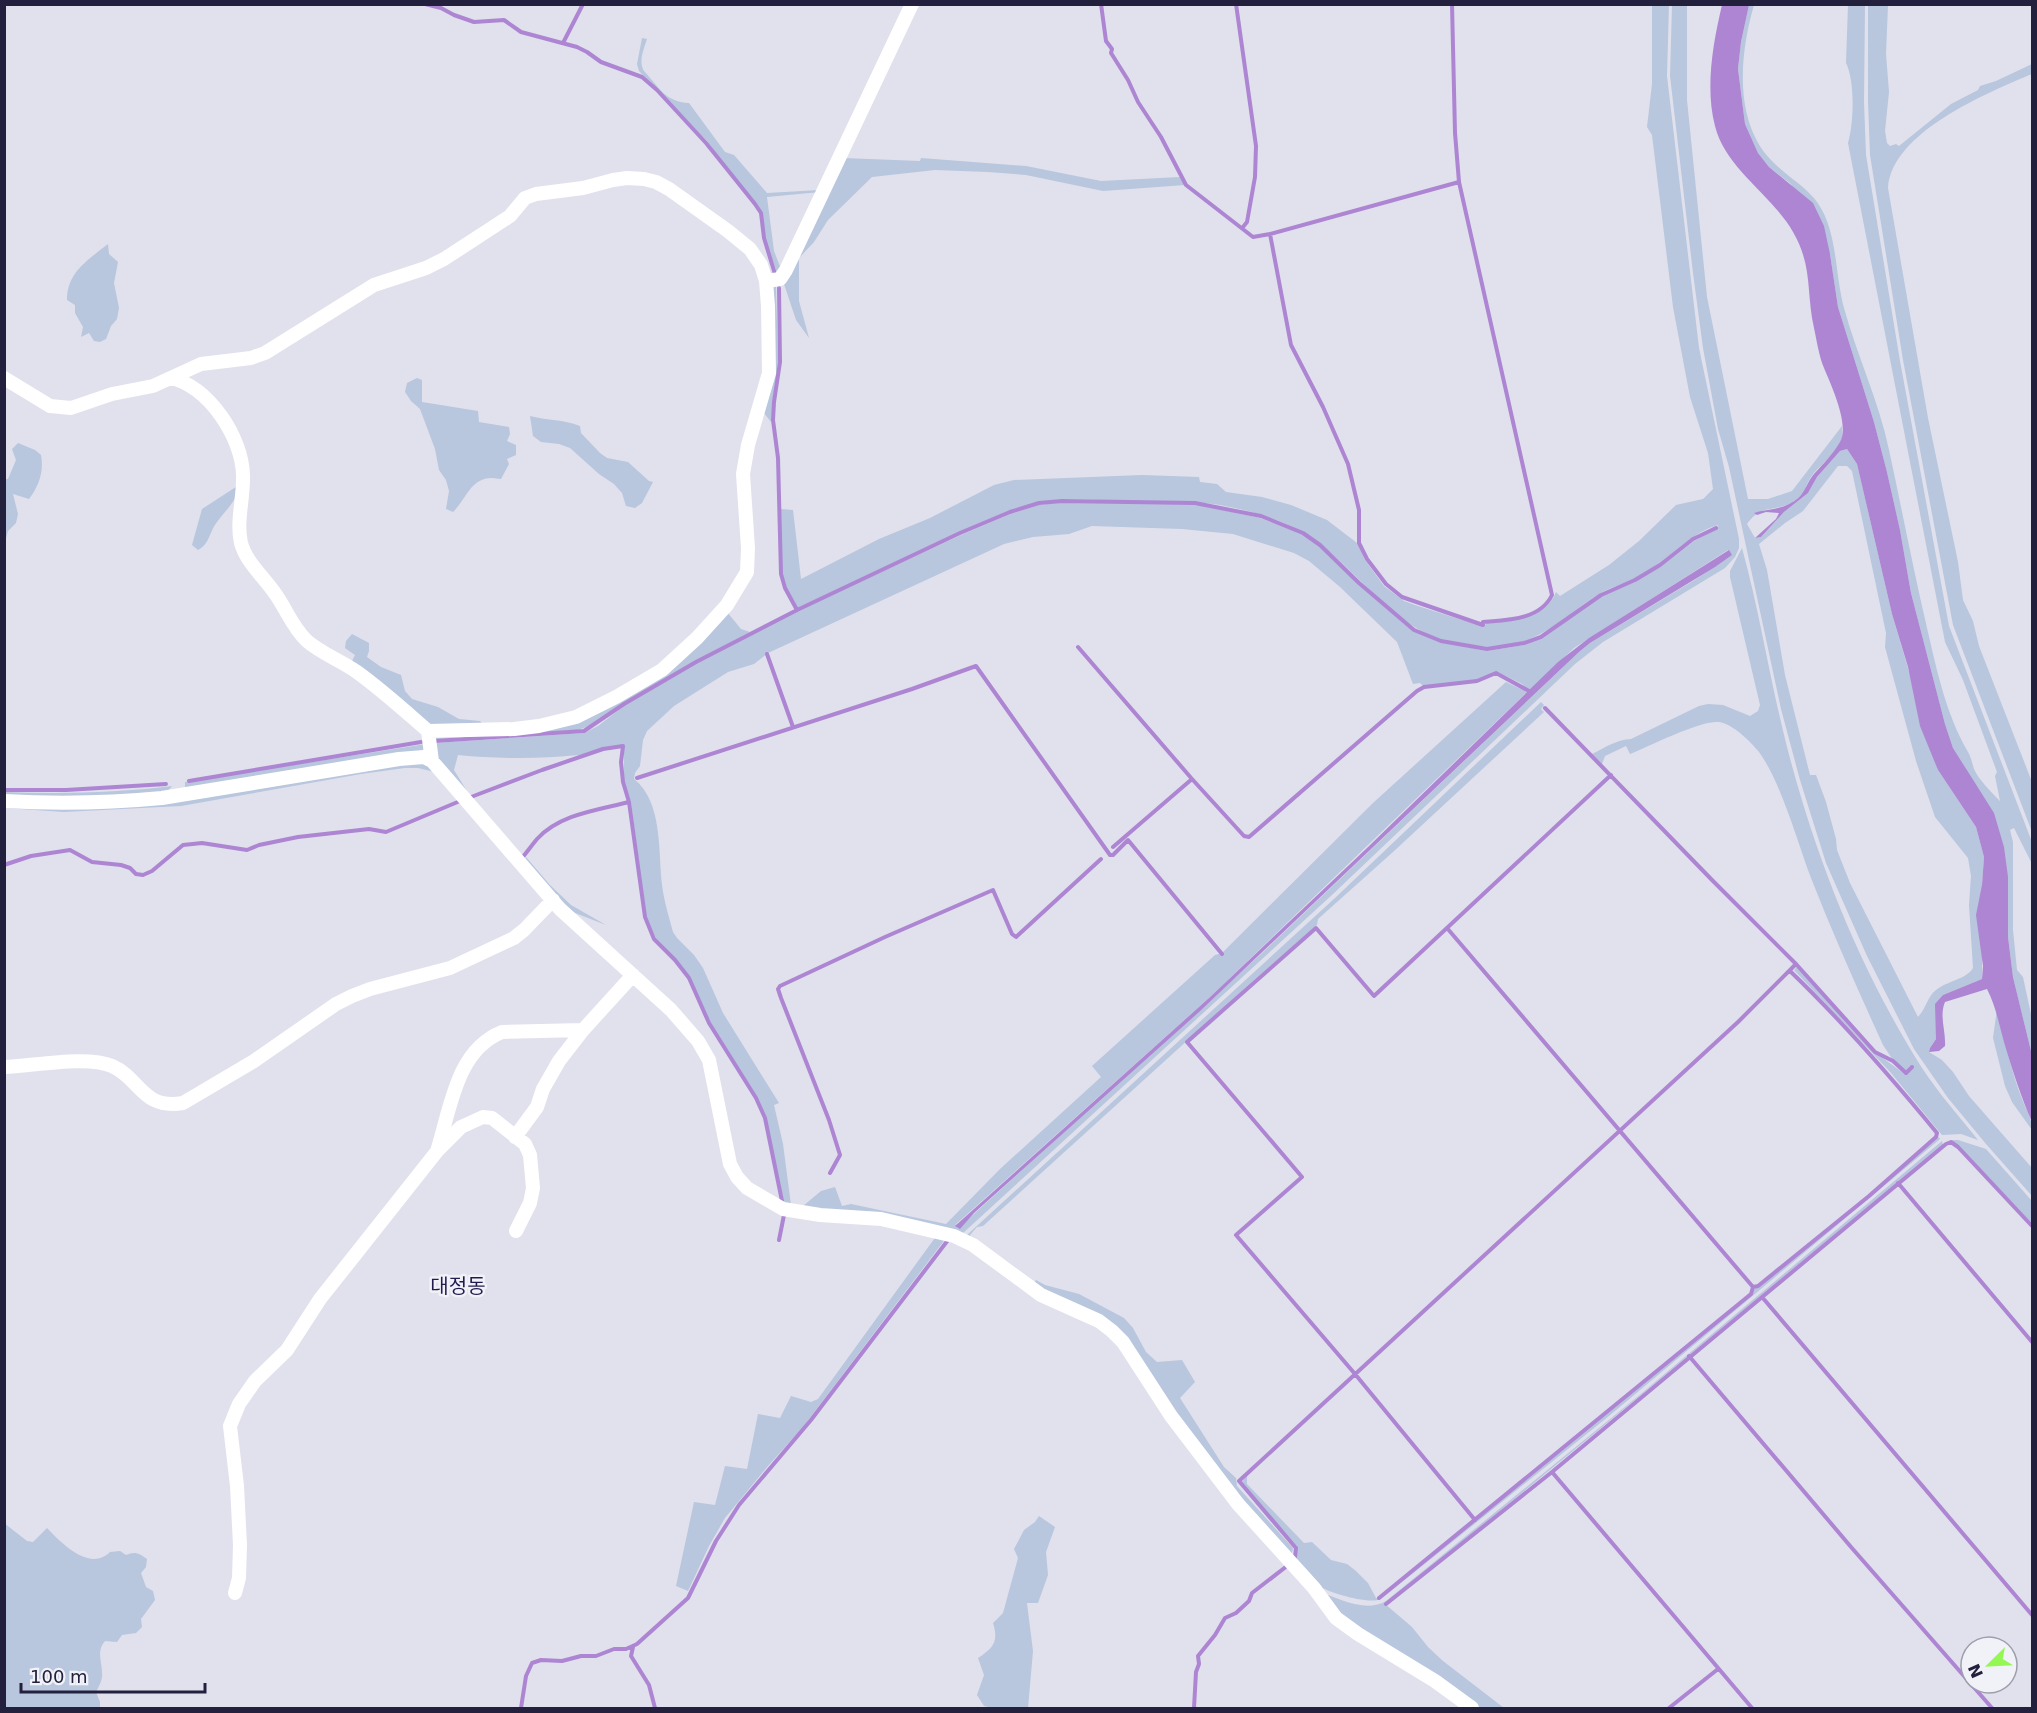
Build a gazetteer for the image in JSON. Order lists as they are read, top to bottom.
{
  "districts": ["대정동"],
  "scale_bar": "100 m",
  "north": "bottom left"
}
